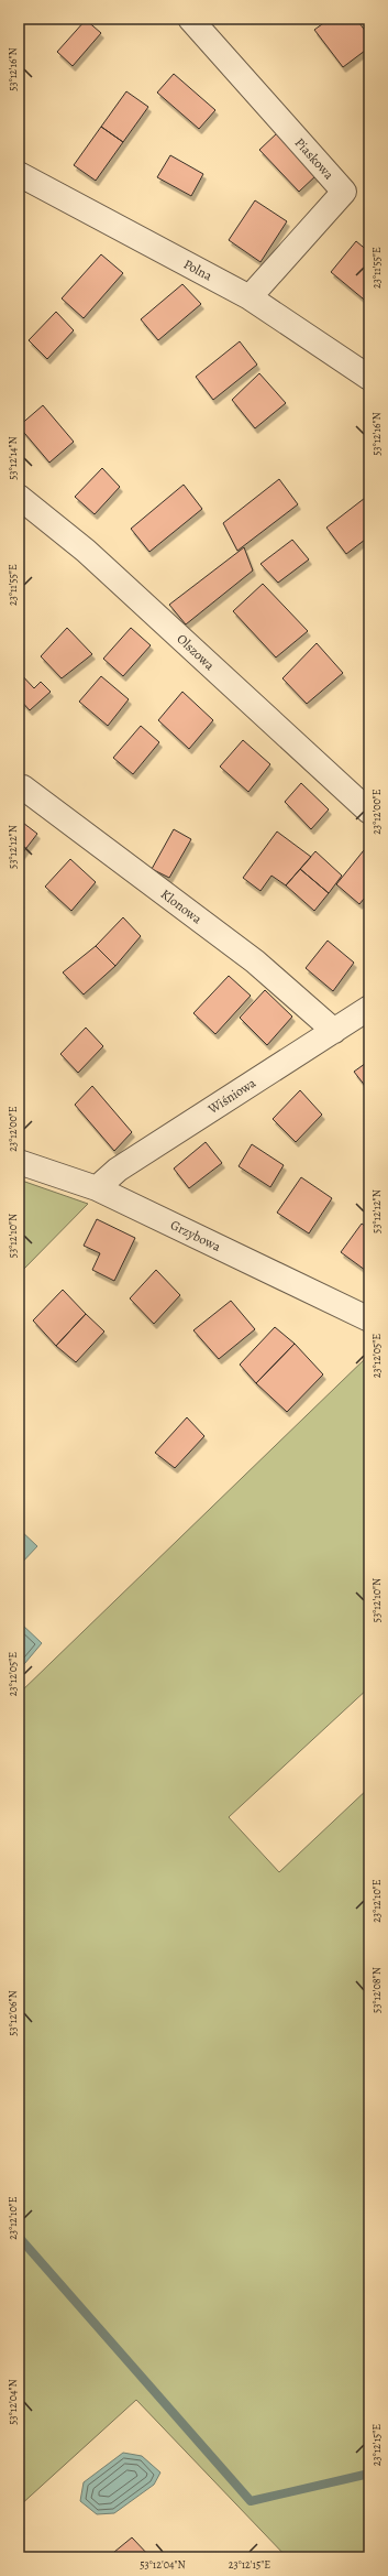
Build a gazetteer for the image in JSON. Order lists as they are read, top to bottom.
{
  "streets": {
    "street": [
      "Piaskowa",
      "Polna",
      "Olszowa",
      "Klonowa",
      "Wiśniowa",
      "Grzybowa"
    ]
  },
  "crossings": [
    ["Piaskowa", "Polna"],
    ["Klonowa", "Wiśniowa"],
    ["Wiśniowa", "Grzybowa"]
  ],
  "coordinates": [
    "53°12'16\"N",
    "23°11'55\"E",
    "53°12'14\"N",
    "23°12'00\"E",
    "53°12'12\"N",
    "53°12'10\"N",
    "23°12'05\"E",
    "23°12'10\"E",
    "53°12'08\"N",
    "53°12'06\"N",
    "53°12'04\"N",
    "23°12'15\"E"
  ]
}
